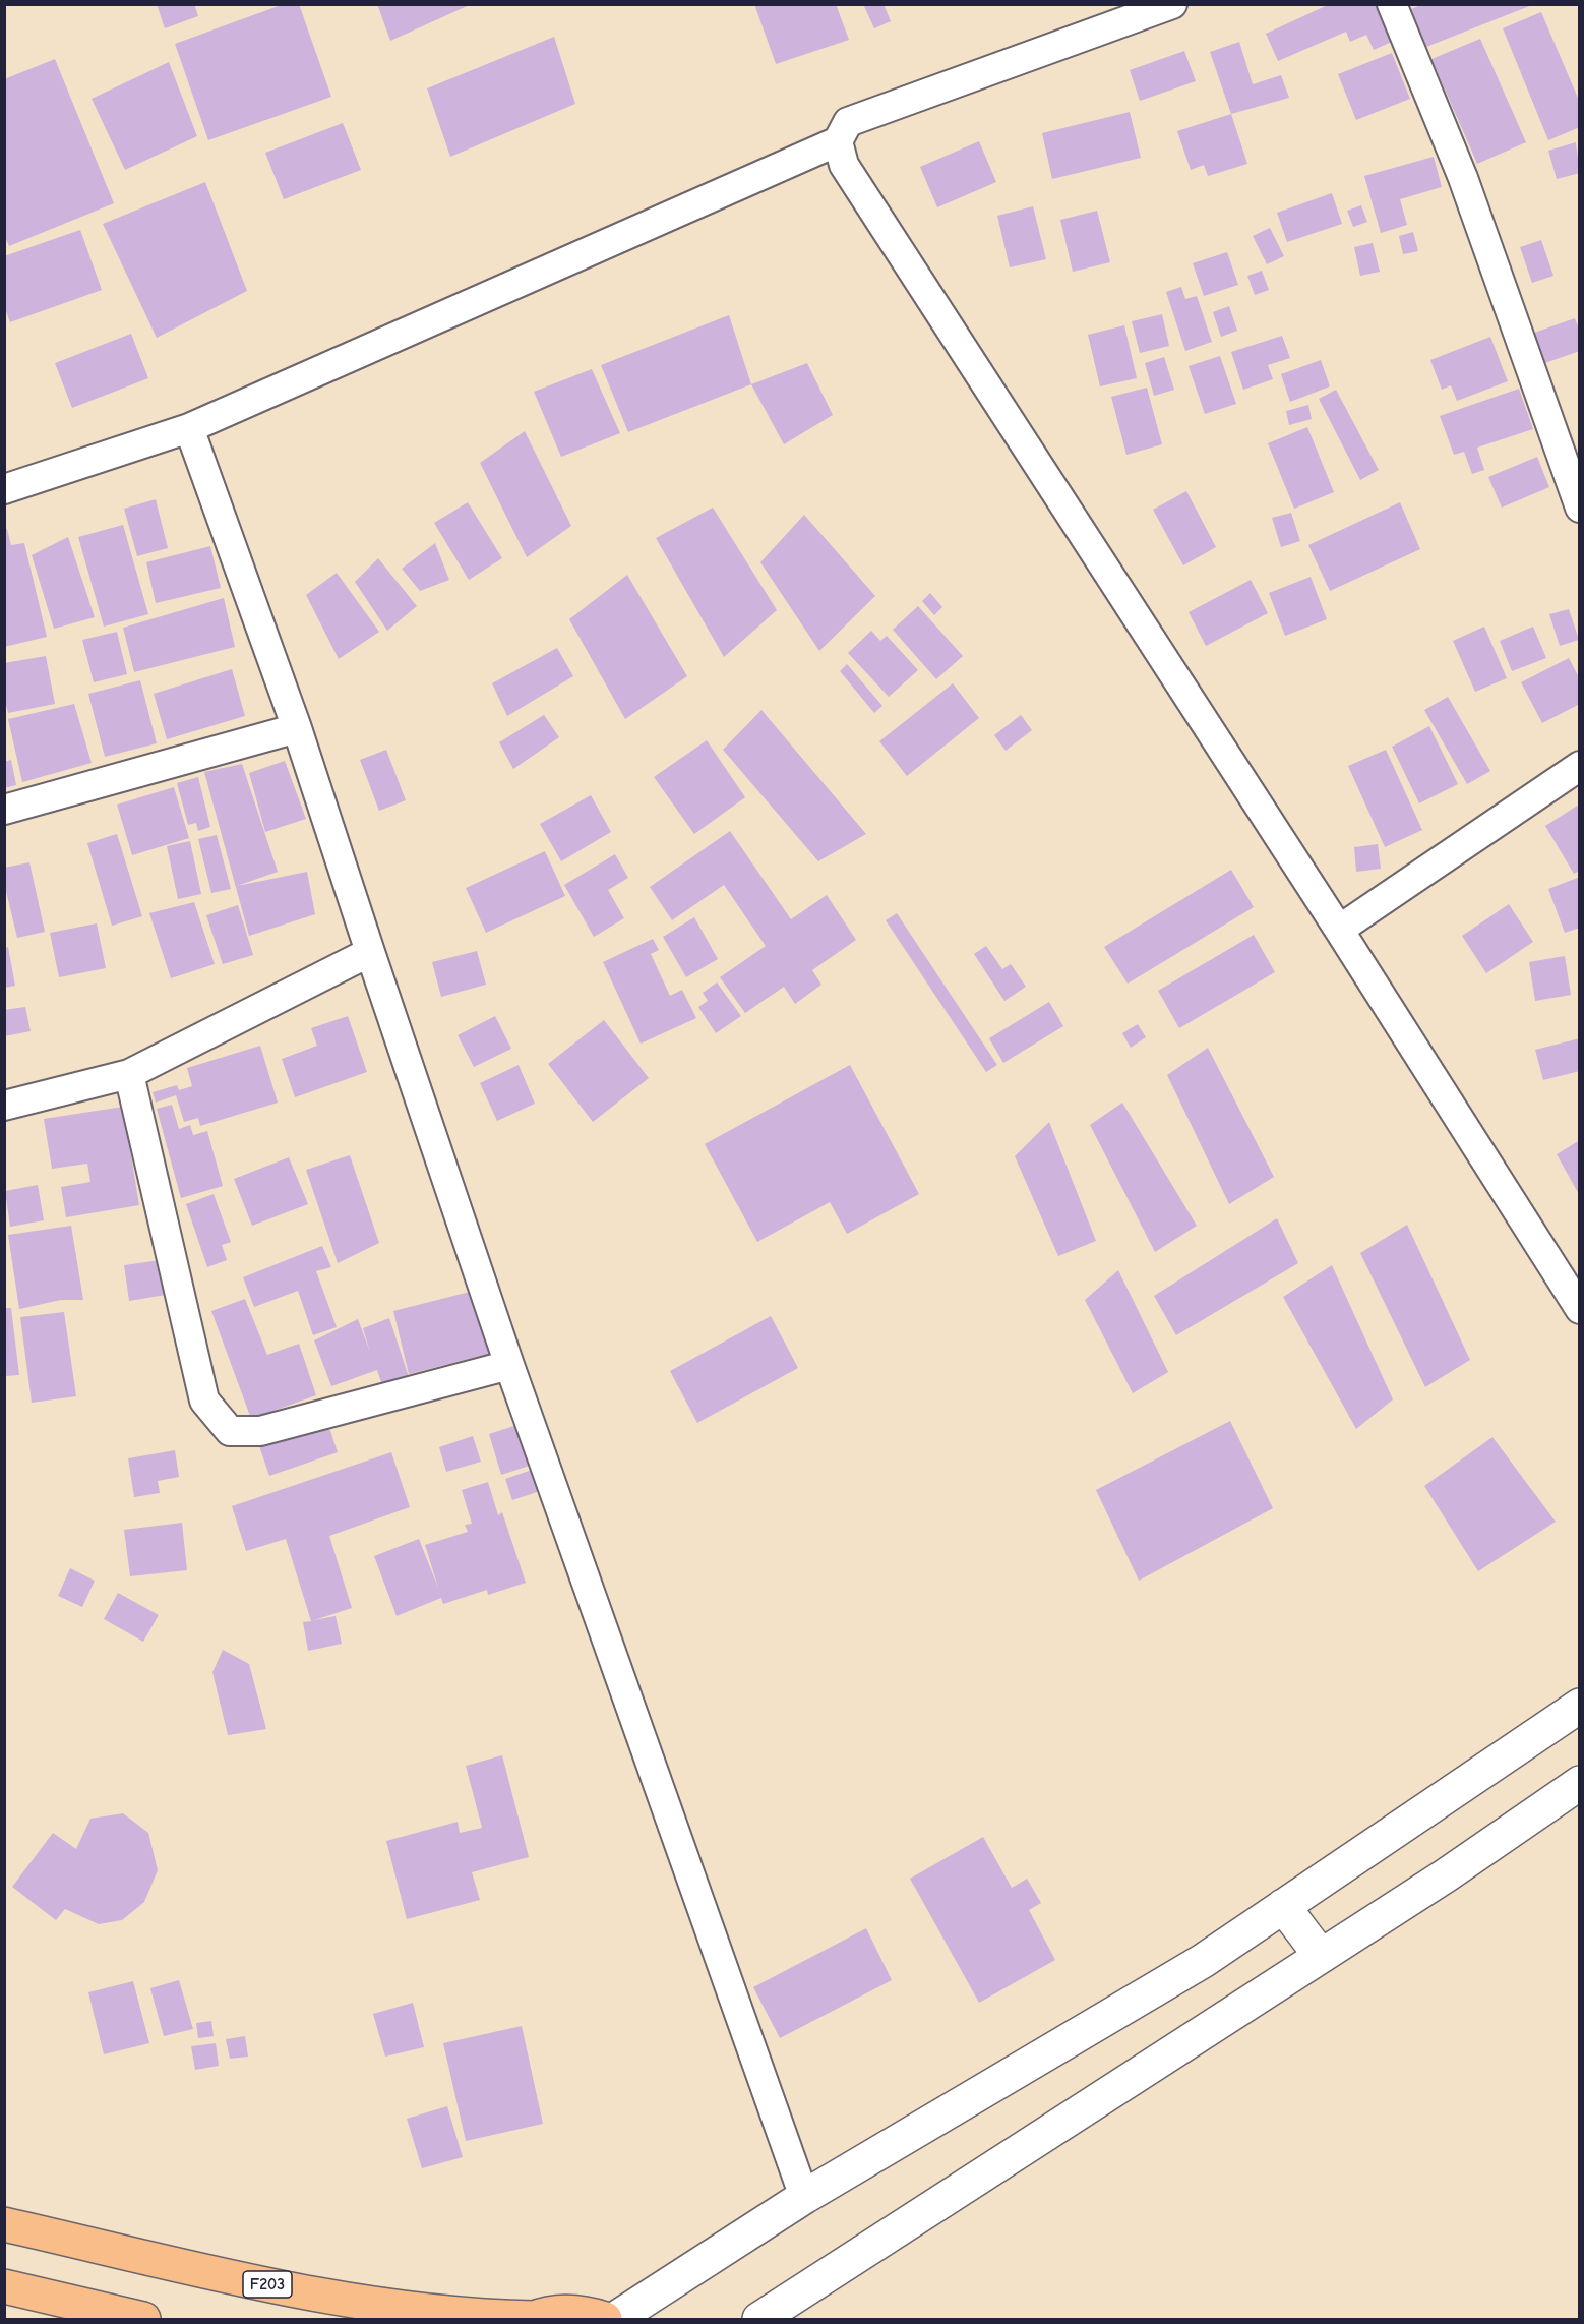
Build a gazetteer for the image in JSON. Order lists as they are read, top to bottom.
{
  "streets": {
    "main road": ["F203"]
  }
}
